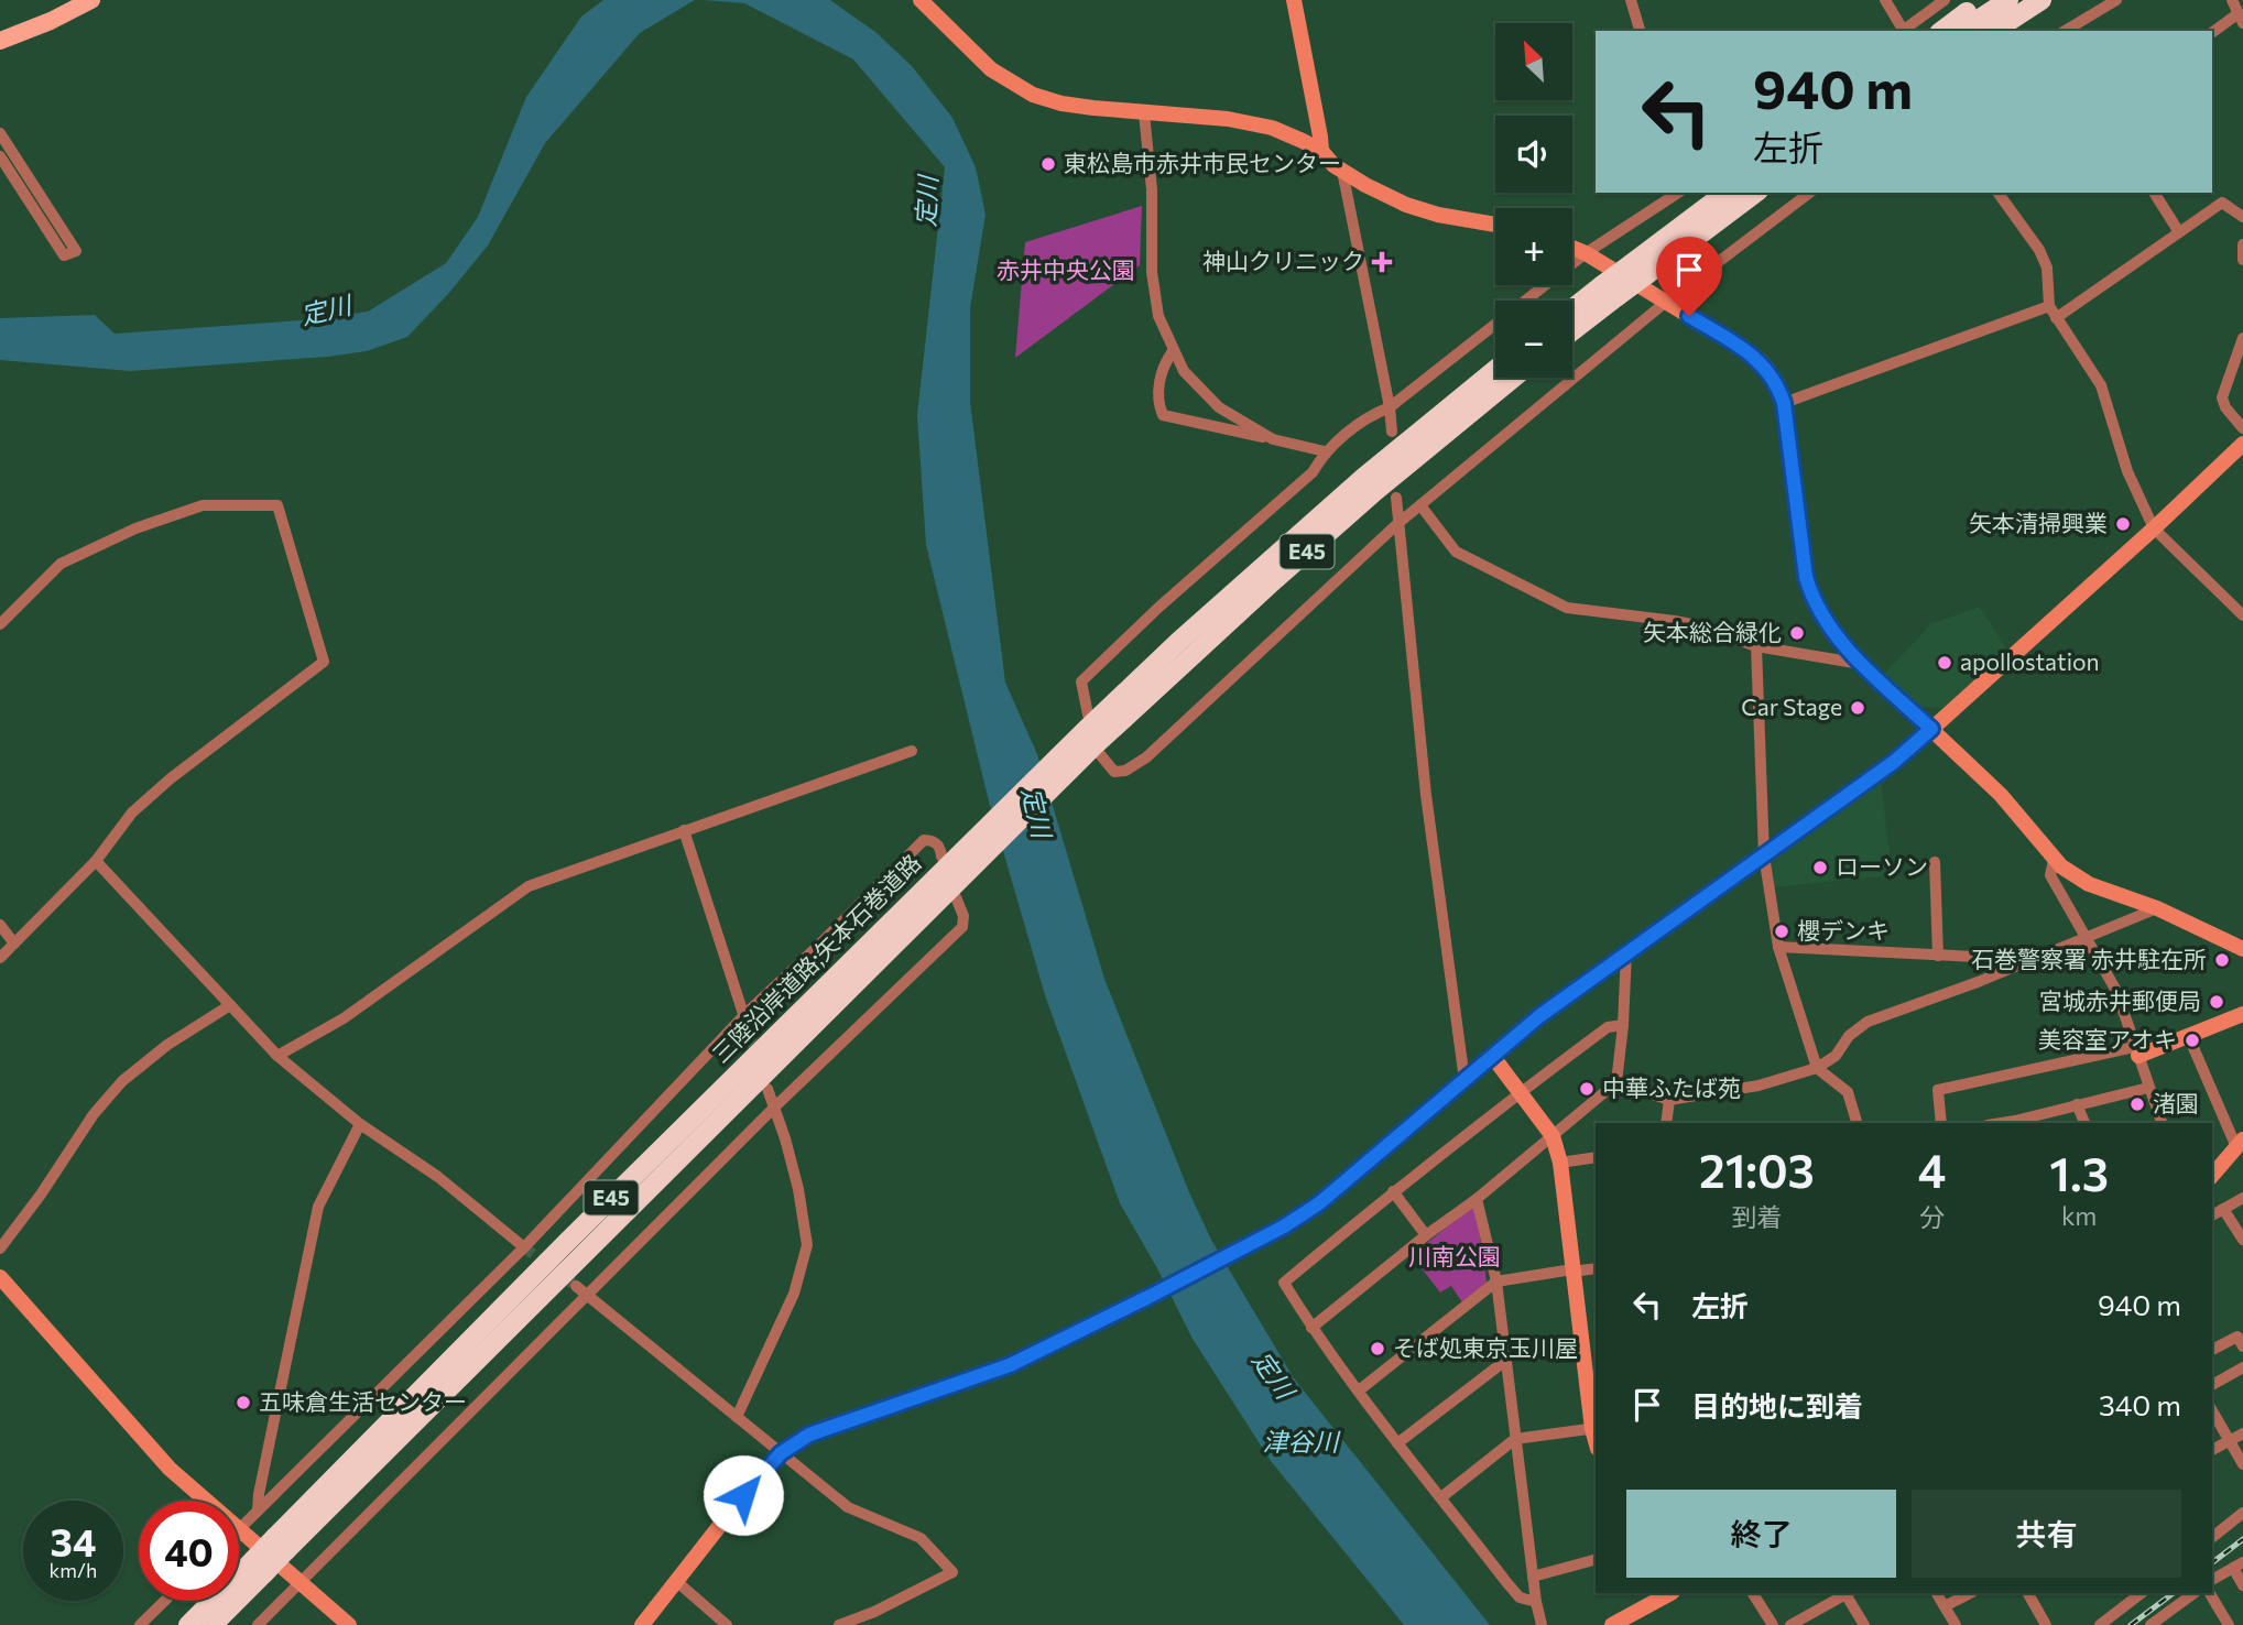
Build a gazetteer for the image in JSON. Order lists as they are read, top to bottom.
{
  "streets": {
    "highway": ["E45", "三陸沿岸道路;矢本石巻道路"]
  },
  "water": ["定川", "津谷川"],
  "parks": ["赤井中央公園", "川南公園"],
  "places": {
    "other": [
      "東松島市赤井市民センター",
      "矢本清掃興業",
      "矢本総合緑化",
      "apollostation",
      "Car Stage",
      "ローソン",
      "櫻デンキ",
      "石巻警察署 赤井駐在所",
      "宮城赤井郵便局",
      "美容室アオキ",
      "中華ふたば苑",
      "渚園",
      "そば処東京玉川屋",
      "五味倉生活センター"
    ],
    "health": ["神山クリニック"]
  },
  "north": "top left",
  "page": {
    "map_buttons": ["+", "−"],
    "turn": ["940 m", "左折"],
    "eta": [
      "21:03",
      "到着",
      "4",
      "分",
      "1.3",
      "km"
    ],
    "list": [
      {
        "name": "左折",
        "value": "940 m"
      },
      {
        "name": "目的地に到着",
        "value": "340 m"
      }
    ],
    "buttons": ["終了", "共有"],
    "speed": "34 km/h",
    "limit": "40"
  }
}
